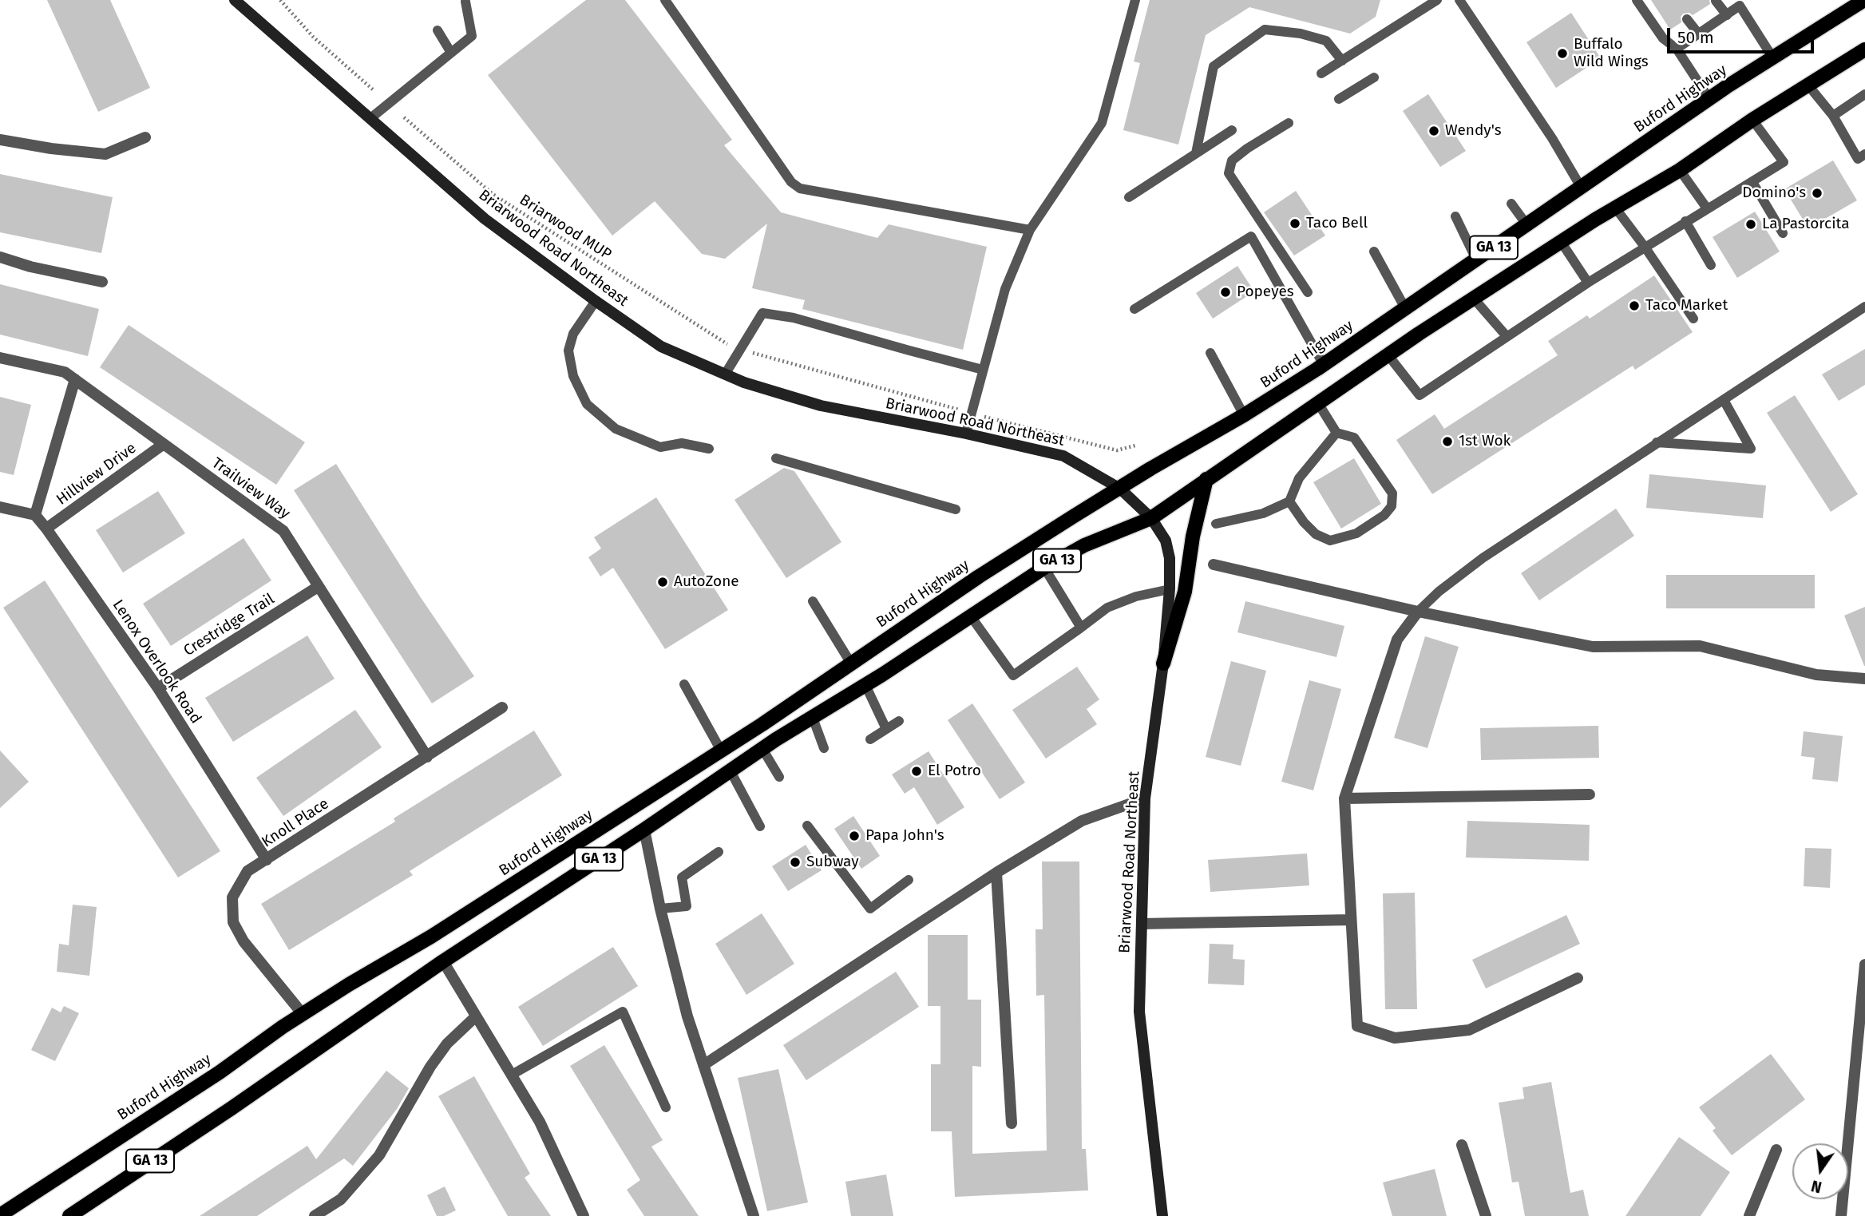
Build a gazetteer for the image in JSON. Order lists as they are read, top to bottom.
{
  "streets": {
    "main road": ["Buford Highway", "GA 13"],
    "street": [
      "Briarwood Road Northeast",
      "Hillview Drive",
      "Trailview Way",
      "Crestridge Trail",
      "Lenox Overlook Road",
      "Knoll Place"
    ],
    "path": ["Briarwood MUP"]
  },
  "crossings": [
    ["Buford Highway", "Briarwood Road Northeast"],
    ["Buford Highway", "Knoll Place"],
    ["GA 13", "Briarwood Road Northeast"],
    ["Hillview Drive", "Trailview Way"],
    ["Hillview Drive", "Lenox Overlook Road"],
    ["Trailview Way", "Crestridge Trail"],
    ["Trailview Way", "Knoll Place"],
    ["Crestridge Trail", "Lenox Overlook Road"],
    ["Lenox Overlook Road", "Knoll Place"]
  ],
  "places": [
    "Buffalo Wild Wings",
    "Wendy's",
    "Domino's",
    "Taco Bell",
    "La Pastorcita",
    "Popeyes",
    "Taco Market",
    "1st Wok",
    "AutoZone",
    "El Potro",
    "Papa John's",
    "Subway"
  ],
  "scale_bar": "50 m",
  "north": "bottom"
}
